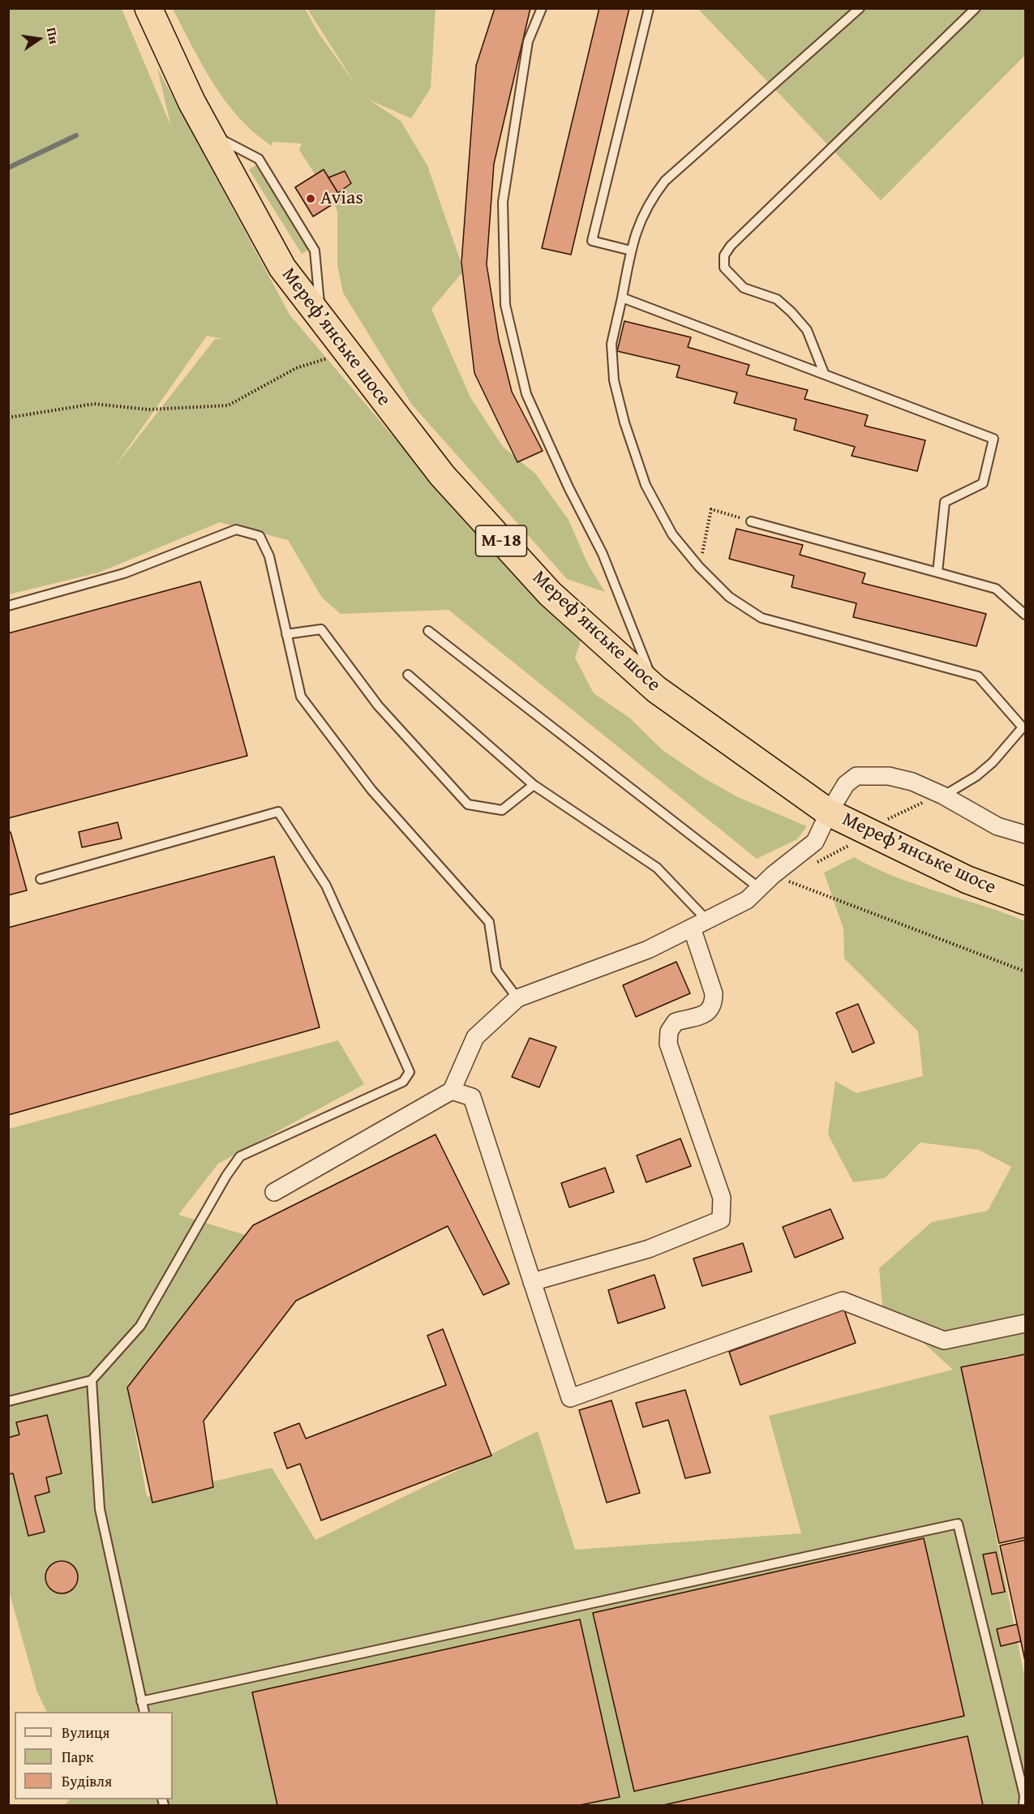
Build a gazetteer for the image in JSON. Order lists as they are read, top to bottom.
{
  "streets": {
    "highway": ["Мереф’янське шосе", "М-18"]
  },
  "places": ["Avias"],
  "legend": ["Вулиця", "Парк", "Будівля"],
  "north": "right"
}
